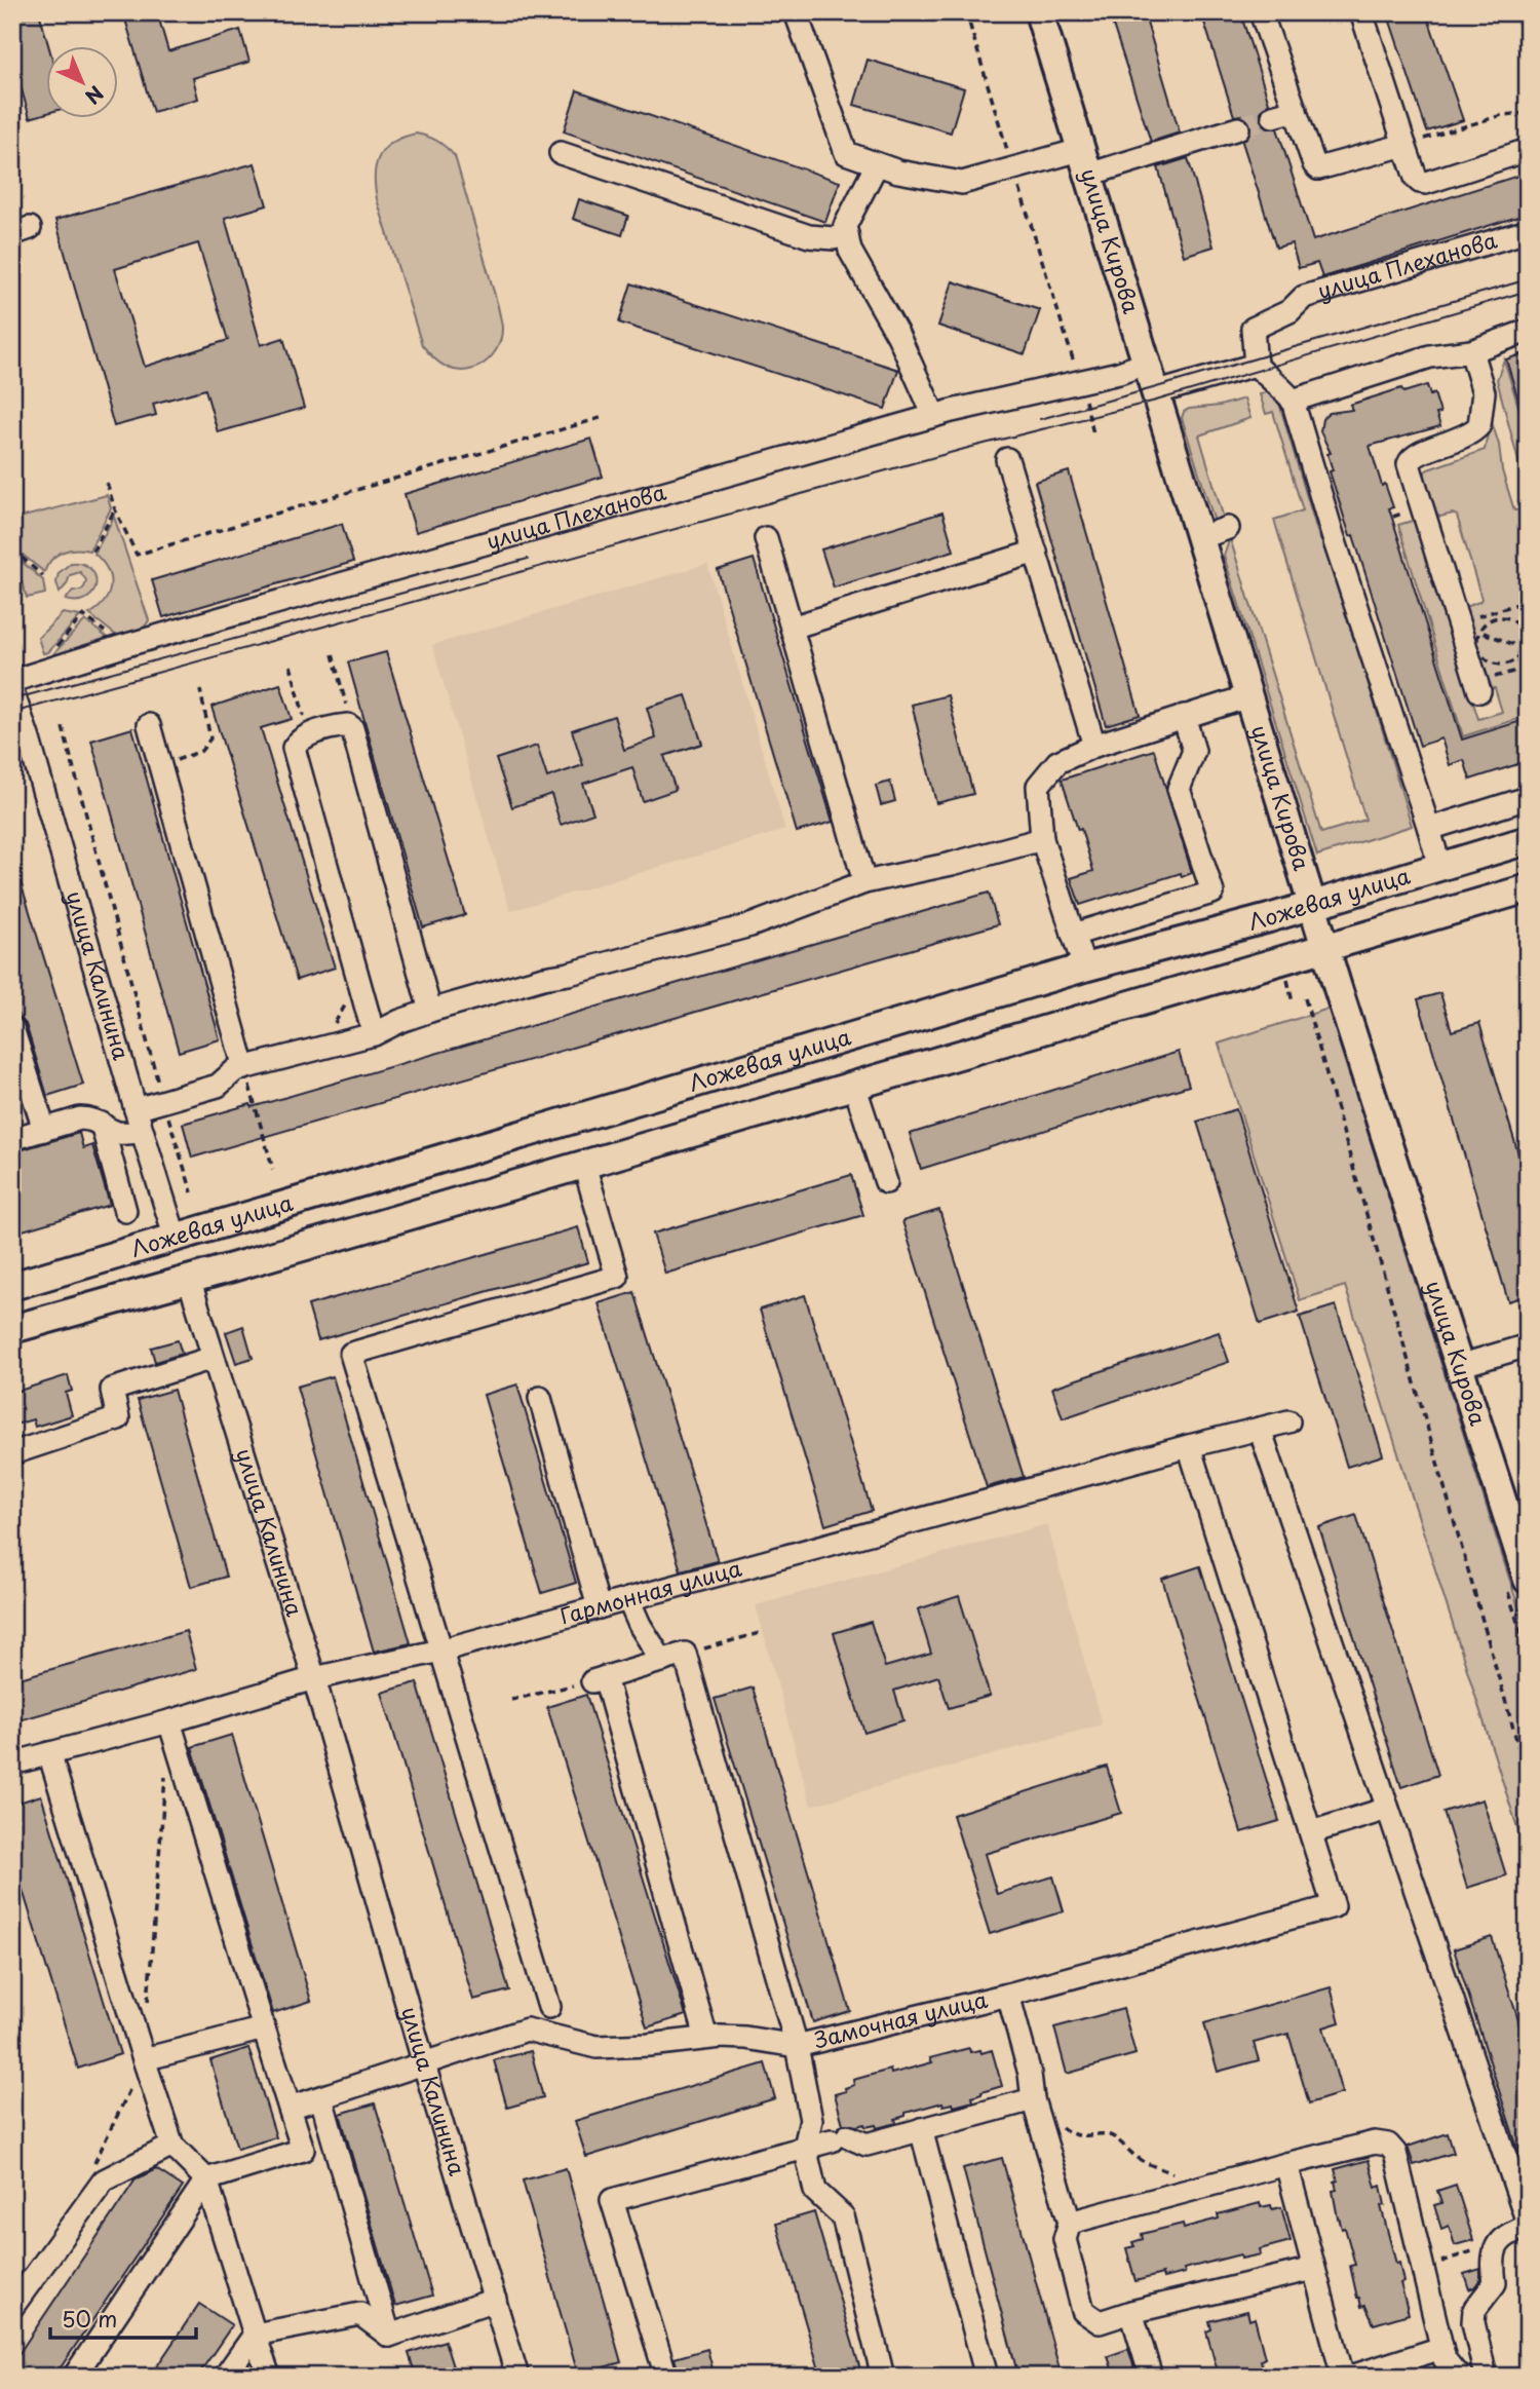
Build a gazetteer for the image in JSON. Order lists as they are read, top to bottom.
{
  "streets": {
    "main road": ["улица Кирова", "Ложевая улица", "улица Калинина"],
    "street": ["улица Плеханова", "Гармонная улица", "Замочная улица"]
  },
  "crossings": [
    ["улица Кирова", "улица Плеханова"],
    ["улица Кирова", "Ложевая улица"],
    ["Ложевая улица", "улица Калинина"],
    ["улица Калинина", "Гармонная улица"],
    ["улица Калинина", "Замочная улица"]
  ],
  "scale_bar": "50 m",
  "north": "bottom right"
}
